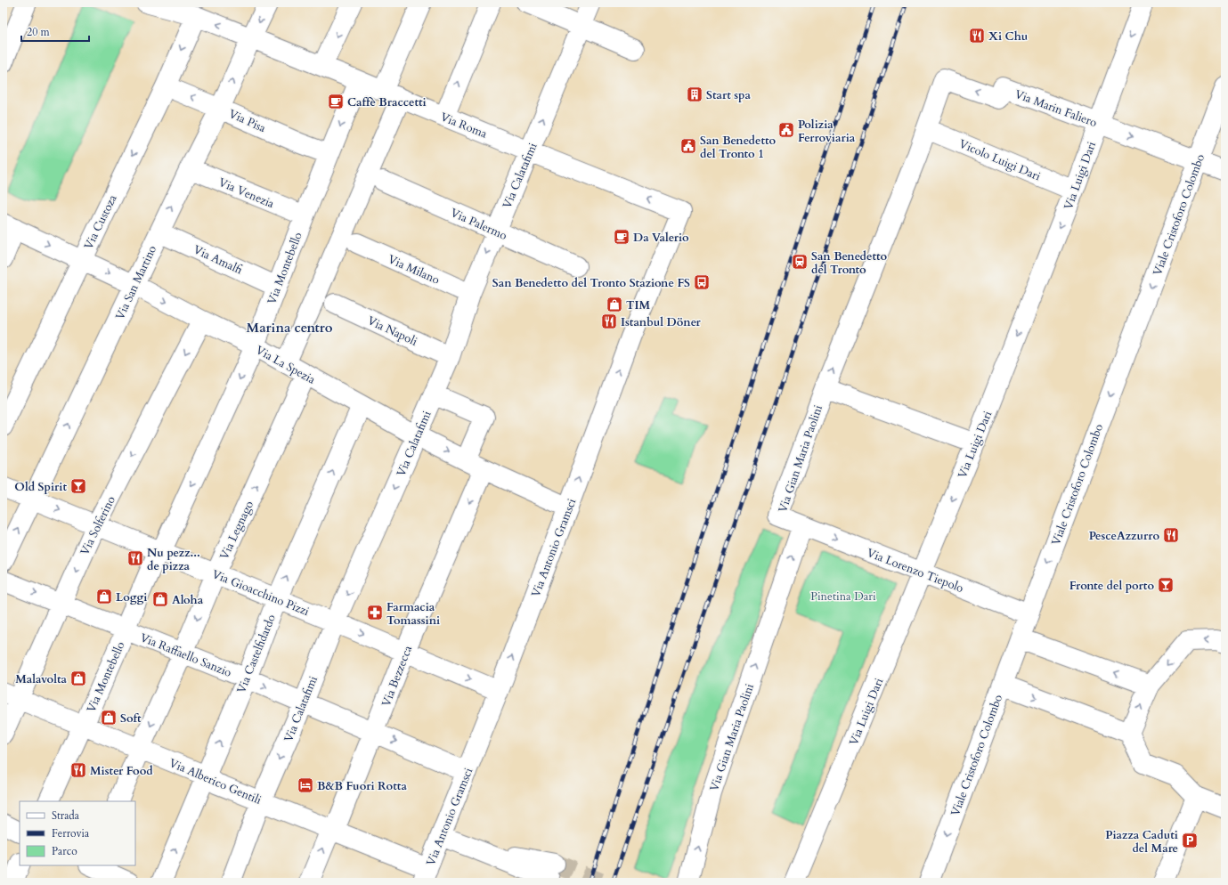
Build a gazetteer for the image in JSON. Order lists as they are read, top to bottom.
{
  "streets": {
    "street": [
      "Via Marin Faliero",
      "Via Pisa",
      "Via Roma",
      "Vicolo Luigi Dari",
      "Via Calatafimi",
      "Via Luigi Dari",
      "Via Venezia",
      "Viale Cristoforo Colombo",
      "Via Custoza",
      "Via Palermo",
      "Via Amalfi",
      "Via Montebello",
      "Via Milano",
      "Via San Martino",
      "Via Napoli",
      "Via La Spezia",
      "Via Gian Maria Paolini",
      "Via Solferino",
      "Via Legnago",
      "Via Antonio Gramsci",
      "Via Lorenzo Tiepolo",
      "Via Gioacchino Pizzi",
      "Via Castelfidardo",
      "Via Raffaello Sanzio",
      "Via Bezzecca",
      "Via Alberico Gentili"
    ]
  },
  "crossings": [
    ["Via Marin Faliero", "Vicolo Luigi Dari"],
    ["Via Marin Faliero", "Via Luigi Dari"],
    ["Via Marin Faliero", "Viale Cristoforo Colombo"],
    ["Via Marin Faliero", "Via Gian Maria Paolini"],
    ["Via Pisa", "Via Custoza"],
    ["Via Pisa", "Via Montebello"],
    ["Via Pisa", "Via San Martino"],
    ["Via Roma", "Via Calatafimi"],
    ["Via Roma", "Via Custoza"],
    ["Via Roma", "Via Montebello"],
    ["Via Roma", "Via San Martino"],
    ["Via Roma", "Via Antonio Gramsci"],
    ["Vicolo Luigi Dari", "Via Luigi Dari"],
    ["Vicolo Luigi Dari", "Via Gian Maria Paolini"],
    ["Via Calatafimi", "Via Palermo"],
    ["Via Calatafimi", "Via Milano"],
    ["Via Calatafimi", "Via Napoli"],
    ["Via Calatafimi", "Via La Spezia"],
    ["Via Calatafimi", "Via Gioacchino Pizzi"],
    ["Via Calatafimi", "Via Raffaello Sanzio"],
    ["Via Calatafimi", "Via Alberico Gentili"],
    ["Via Luigi Dari", "Via Lorenzo Tiepolo"],
    ["Via Venezia", "Via Montebello"],
    ["Via Venezia", "Via San Martino"],
    ["Viale Cristoforo Colombo", "Via Lorenzo Tiepolo"],
    ["Via Custoza", "Via La Spezia"],
    ["Via Amalfi", "Via Montebello"],
    ["Via Amalfi", "Via San Martino"],
    ["Via Montebello", "Via La Spezia"],
    ["Via Montebello", "Via Gioacchino Pizzi"],
    ["Via San Martino", "Via La Spezia"],
    ["Via San Martino", "Via Gioacchino Pizzi"],
    ["Via La Spezia", "Via Solferino"],
    ["Via La Spezia", "Via Legnago"],
    ["Via La Spezia", "Via Antonio Gramsci"],
    ["Via La Spezia", "Via Castelfidardo"],
    ["Via La Spezia", "Via Bezzecca"],
    ["Via Gian Maria Paolini", "Via Lorenzo Tiepolo"],
    ["Via Solferino", "Via Gioacchino Pizzi"],
    ["Via Solferino", "Via Raffaello Sanzio"],
    ["Via Solferino", "Via Alberico Gentili"],
    ["Via Legnago", "Via Gioacchino Pizzi"],
    ["Via Legnago", "Via Raffaello Sanzio"],
    ["Via Legnago", "Via Alberico Gentili"],
    ["Via Antonio Gramsci", "Via Gioacchino Pizzi"],
    ["Via Antonio Gramsci", "Via Raffaello Sanzio"],
    ["Via Antonio Gramsci", "Via Alberico Gentili"],
    ["Via Gioacchino Pizzi", "Via Castelfidardo"],
    ["Via Gioacchino Pizzi", "Via Bezzecca"],
    ["Via Castelfidardo", "Via Raffaello Sanzio"],
    ["Via Castelfidardo", "Via Alberico Gentili"],
    ["Via Raffaello Sanzio", "Via Bezzecca"],
    ["Via Bezzecca", "Via Alberico Gentili"]
  ],
  "one_way": [
    "Via Roma",
    "Via Luigi Dari",
    "Viale Cristoforo Colombo",
    "Via Custoza",
    "Via Montebello",
    "Via La Spezia",
    "Via Gian Maria Paolini",
    "Via Solferino",
    "Via Antonio Gramsci",
    "Via Gioacchino Pizzi",
    "Via Castelfidardo",
    "Via Raffaello Sanzio"
  ],
  "districts": ["Marina centro"],
  "parks": ["Pinetina Dari"],
  "places": {
    "restaurant": [
      "Xi Chu",
      "Istanbul Döner",
      "PesceAzzurro",
      "Nu pezz... de pizza",
      "Mister Food"
    ],
    "building": ["Start spa"],
    "cafe": ["Caffè Braccetti", "Da Valerio"],
    "public building": ["Polizia Ferroviaria", "San Benedetto del Tronto 1"],
    "station": ["San Benedetto del Tronto"],
    "bus stop": ["San Benedetto del Tronto Stazione FS"],
    "shop": [
      "TIM",
      "Loggi",
      "Aloha",
      "Malavolta",
      "Soft"
    ],
    "bar": ["Old Spirit", "Fronte del porto"],
    "pharmacy": ["Farmacia Tomassini"],
    "hotel": ["B&B Fuori Rotta"],
    "parking": ["Piazza Caduti del Mare"]
  },
  "legend": ["Strada", "Ferrovia", "Parco"],
  "scale_bar": "20 m"
}
